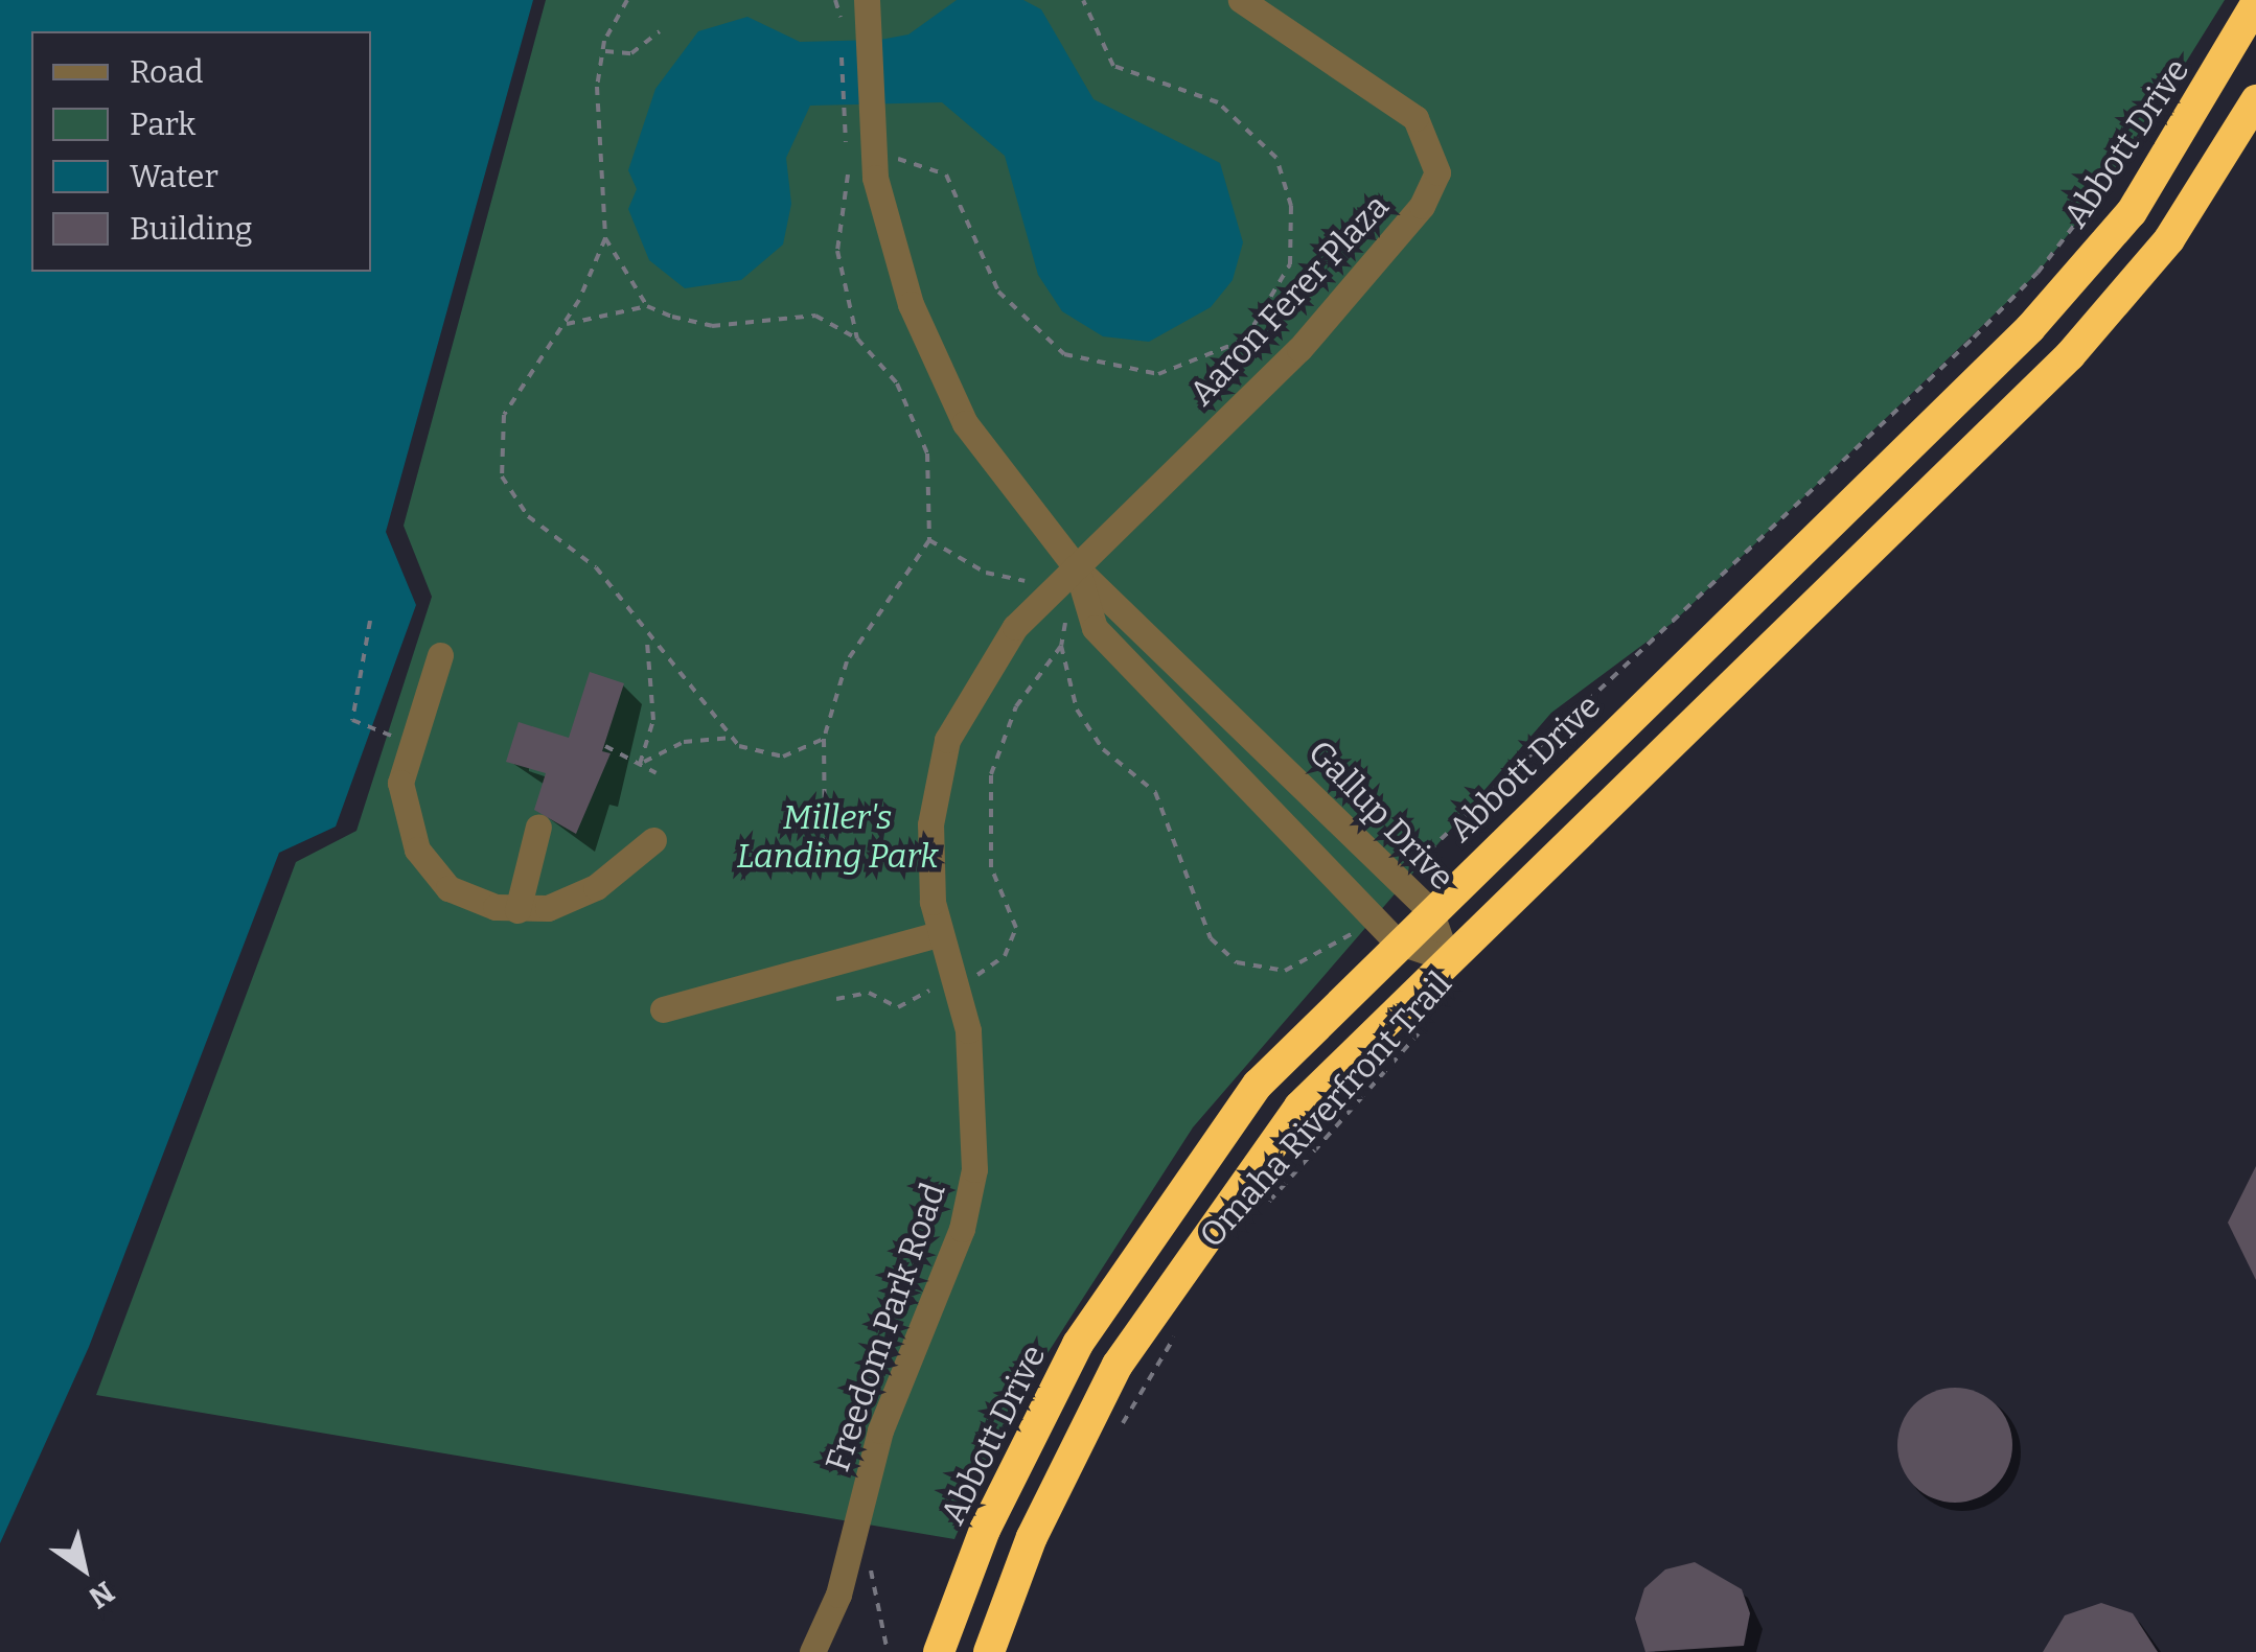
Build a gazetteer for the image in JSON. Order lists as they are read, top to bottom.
{
  "streets": {
    "highway": ["Abbott Drive"],
    "street": ["Aaron Ferer Plaza", "Gallup Drive", "Freedom Park Road"],
    "path": ["Omaha Riverfront Trail"]
  },
  "crossings": [
    ["Abbott Drive", "Gallup Drive"],
    ["Aaron Ferer Plaza", "Gallup Drive"],
    ["Aaron Ferer Plaza", "Freedom Park Road"],
    ["Gallup Drive", "Freedom Park Road"]
  ],
  "parks": ["Miller's Landing Park"],
  "legend": [
    "Road",
    "Park",
    "Water",
    "Building"
  ],
  "north": "bottom right"
}
